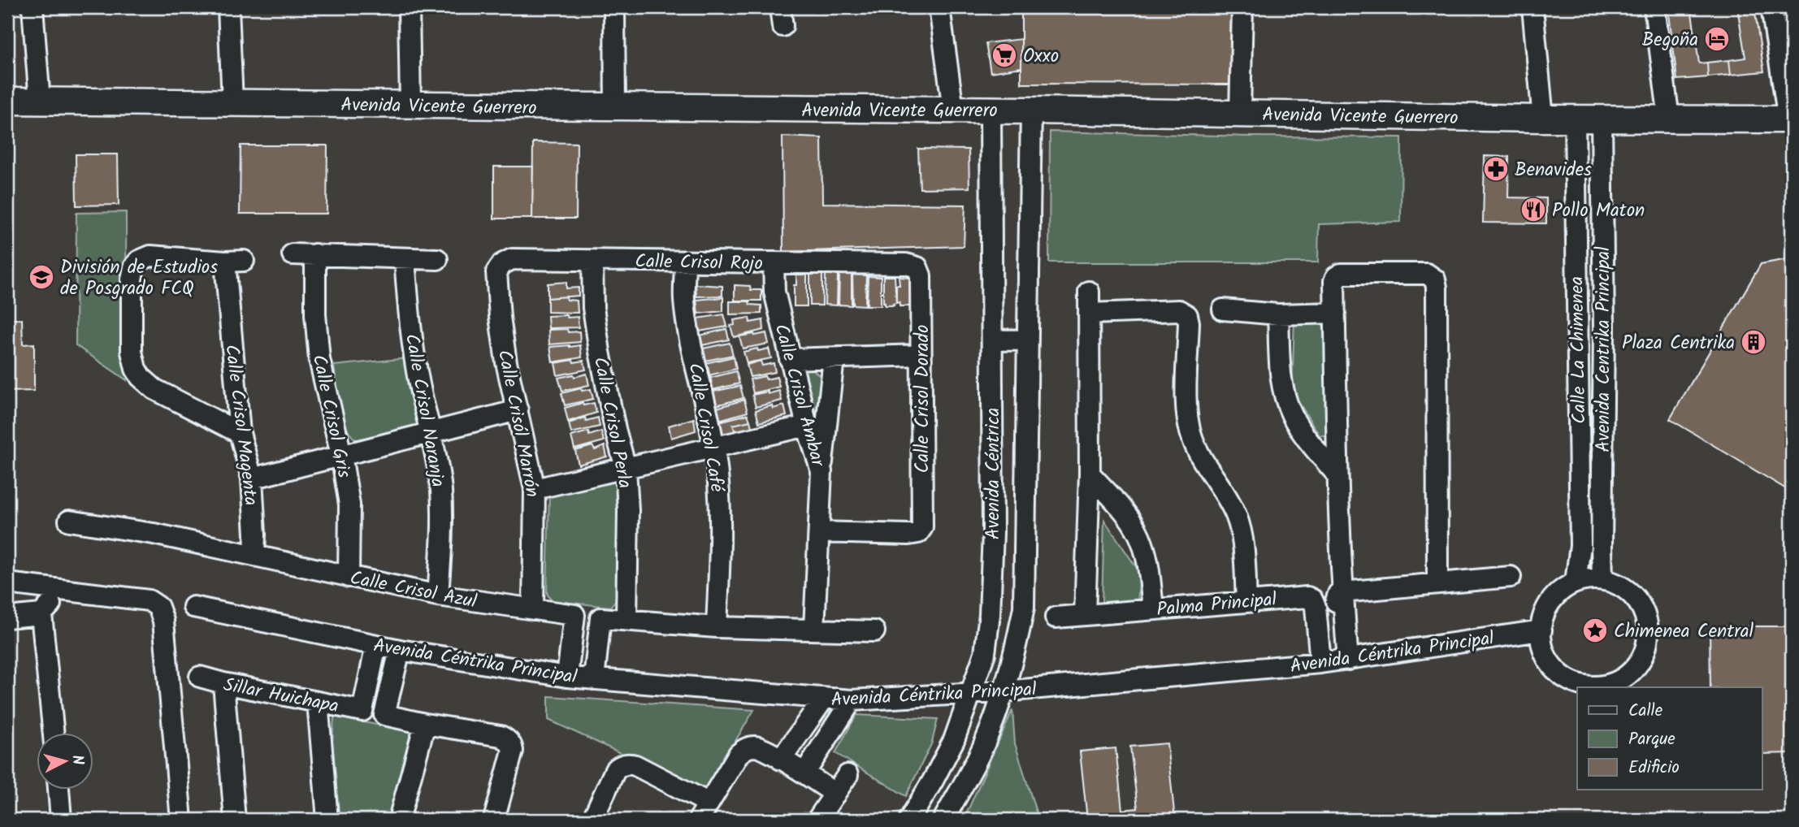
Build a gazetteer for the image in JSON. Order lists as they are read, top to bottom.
{
  "streets": {
    "main road": ["Avenida Vicente Guerrero"],
    "street": [
      "Calle Crisol Rojo",
      "Avenida Centrika Principal",
      "Calle La Chimenea",
      "Calle Crisol Ambar",
      "Calle Crisol Dorado",
      "Calle Crisol Naranja",
      "Calle Crisol Gris",
      "Calle Crisol Perla",
      "Calle Crisól Marrón",
      "Calle Crisol Magenta",
      "Calle Crisol Café",
      "Avenida Céntrica",
      "Calle Crisol Azul",
      "Palma Principal",
      "Avenida Céntrika Principal",
      "Sillar Huichapa"
    ]
  },
  "crossings": [
    ["Avenida Vicente Guerrero", "Avenida Centrika Principal"],
    ["Avenida Vicente Guerrero", "Calle La Chimenea"],
    ["Avenida Vicente Guerrero", "Avenida Céntrica"],
    ["Calle Crisol Rojo", "Calle Crisol Ambar"],
    ["Calle Crisol Rojo", "Calle Crisol Dorado"],
    ["Calle Crisol Rojo", "Calle Crisol Perla"],
    ["Calle Crisol Rojo", "Calle Crisól Marrón"],
    ["Calle Crisol Rojo", "Calle Crisol Café"],
    ["Avenida Centrika Principal", "Calle La Chimenea"],
    ["Avenida Centrika Principal", "Avenida Céntrika Principal"],
    ["Calle La Chimenea", "Avenida Céntrika Principal"],
    ["Calle Crisol Ambar", "Calle Crisol Dorado"],
    ["Calle Crisol Naranja", "Calle Crisol Azul"],
    ["Calle Crisol Gris", "Calle Crisol Azul"],
    ["Calle Crisól Marrón", "Calle Crisol Azul"],
    ["Calle Crisol Magenta", "Calle Crisol Azul"],
    ["Avenida Céntrica", "Avenida Céntrika Principal"],
    ["Calle Crisol Azul", "Avenida Céntrika Principal"],
    ["Palma Principal", "Avenida Céntrika Principal"],
    ["Avenida Céntrika Principal", "Sillar Huichapa"]
  ],
  "places": {
    "hotel": ["Begoña"],
    "supermarket": ["Oxxo"],
    "pharmacy": ["Benavides"],
    "restaurant": ["Pollo Maton"],
    "school or university": ["División de Estudios de Posgrado FCQ"],
    "building": ["Plaza Centrika"],
    "place": ["Chimenea Central"]
  },
  "legend": ["Calle", "Parque", "Edificio"],
  "north": "right"
}
